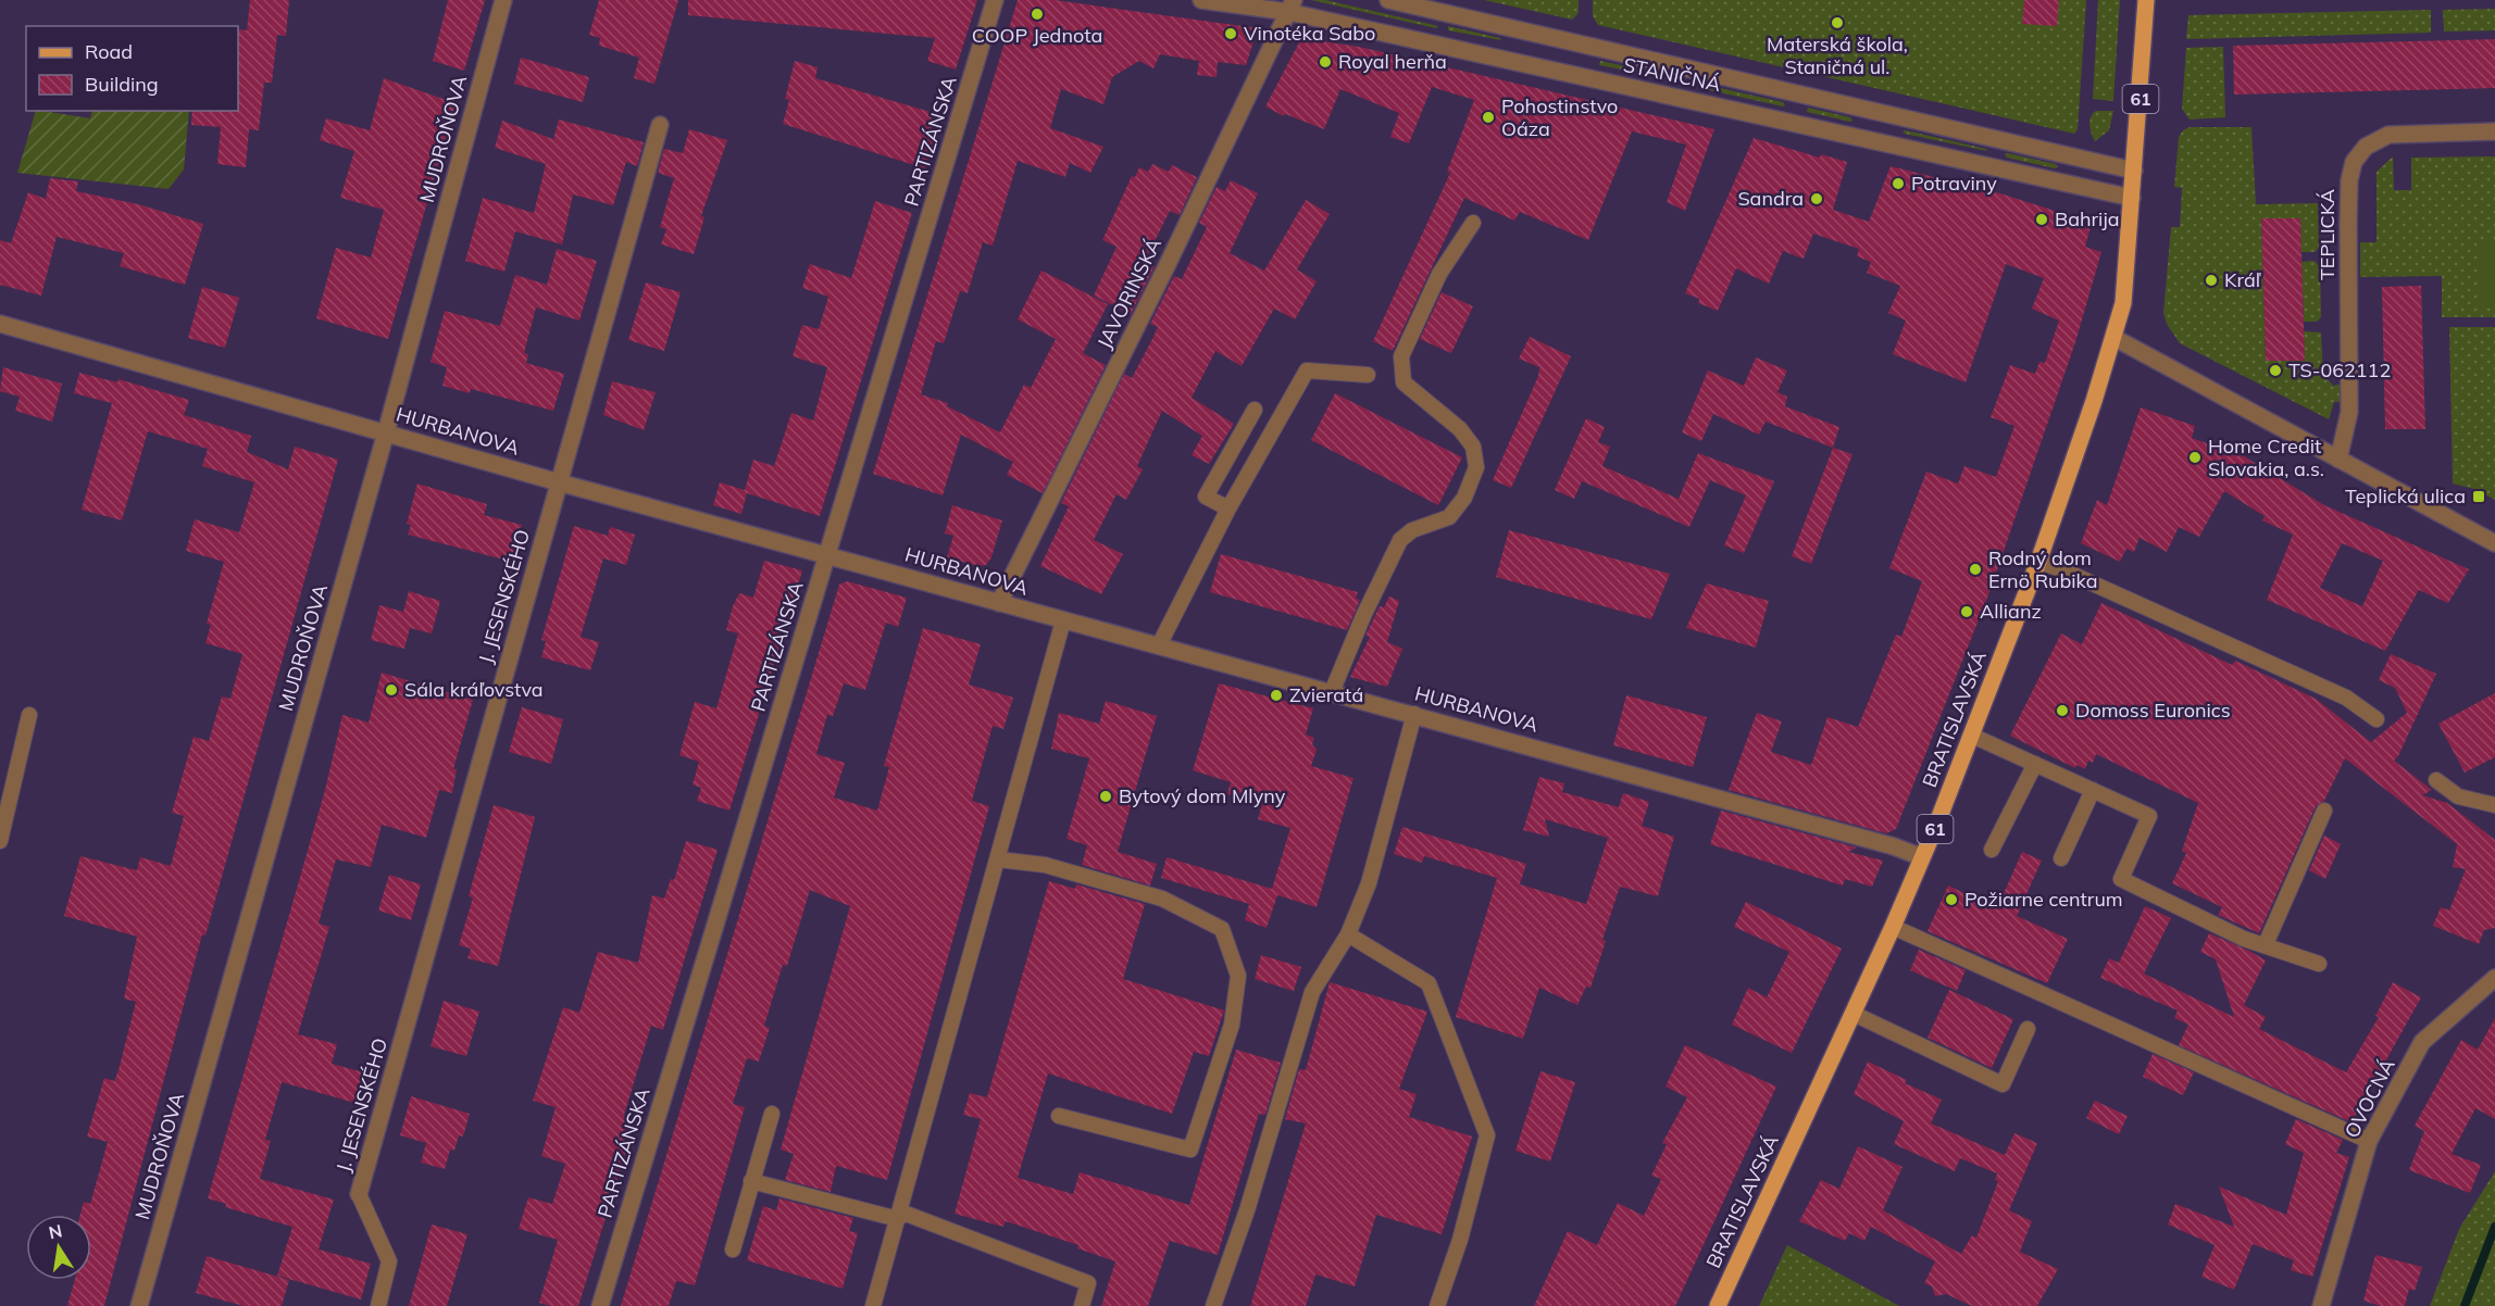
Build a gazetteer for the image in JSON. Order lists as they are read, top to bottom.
{
  "streets": {
    "main road": ["61", "BRATISLAVSKÁ"],
    "street": [
      "STANIČNÁ",
      "MUDROŇOVA",
      "PARTIZÁNSKA",
      "TEPLICKÁ",
      "JAVORINSKÁ",
      "HURBANOVA",
      "J. JESENSKÉHO",
      "OVOCNÁ"
    ]
  },
  "crossings": [
    ["STANIČNÁ", "61"],
    ["STANIČNÁ", "JAVORINSKÁ"],
    ["STANIČNÁ", "BRATISLAVSKÁ"],
    ["61", "BRATISLAVSKÁ"],
    ["MUDROŇOVA", "HURBANOVA"],
    ["PARTIZÁNSKA", "HURBANOVA"],
    ["JAVORINSKÁ", "HURBANOVA"],
    ["HURBANOVA", "J. JESENSKÉHO"],
    ["HURBANOVA", "BRATISLAVSKÁ"]
  ],
  "places": {
    "other": [
      "COOP Jednota",
      "Materská škola, Staničná ul.",
      "Vinotéka Sabo",
      "Royal herňa",
      "Pohostinstvo Oáza",
      "Potraviny",
      "Sandra",
      "Bahrija",
      "Kráľ",
      "TS-062112",
      "Home Credit Slovakia, a.s.",
      "Rodný dom Ernö Rubika",
      "Allianz",
      "Sála kráľovstva",
      "Zvieratá",
      "Domoss Euronics",
      "Bytový dom Mlyny",
      "Požiarne centrum"
    ],
    "transit": ["Teplická ulica"]
  },
  "legend": ["Road", "Building"],
  "north": "top"
}
